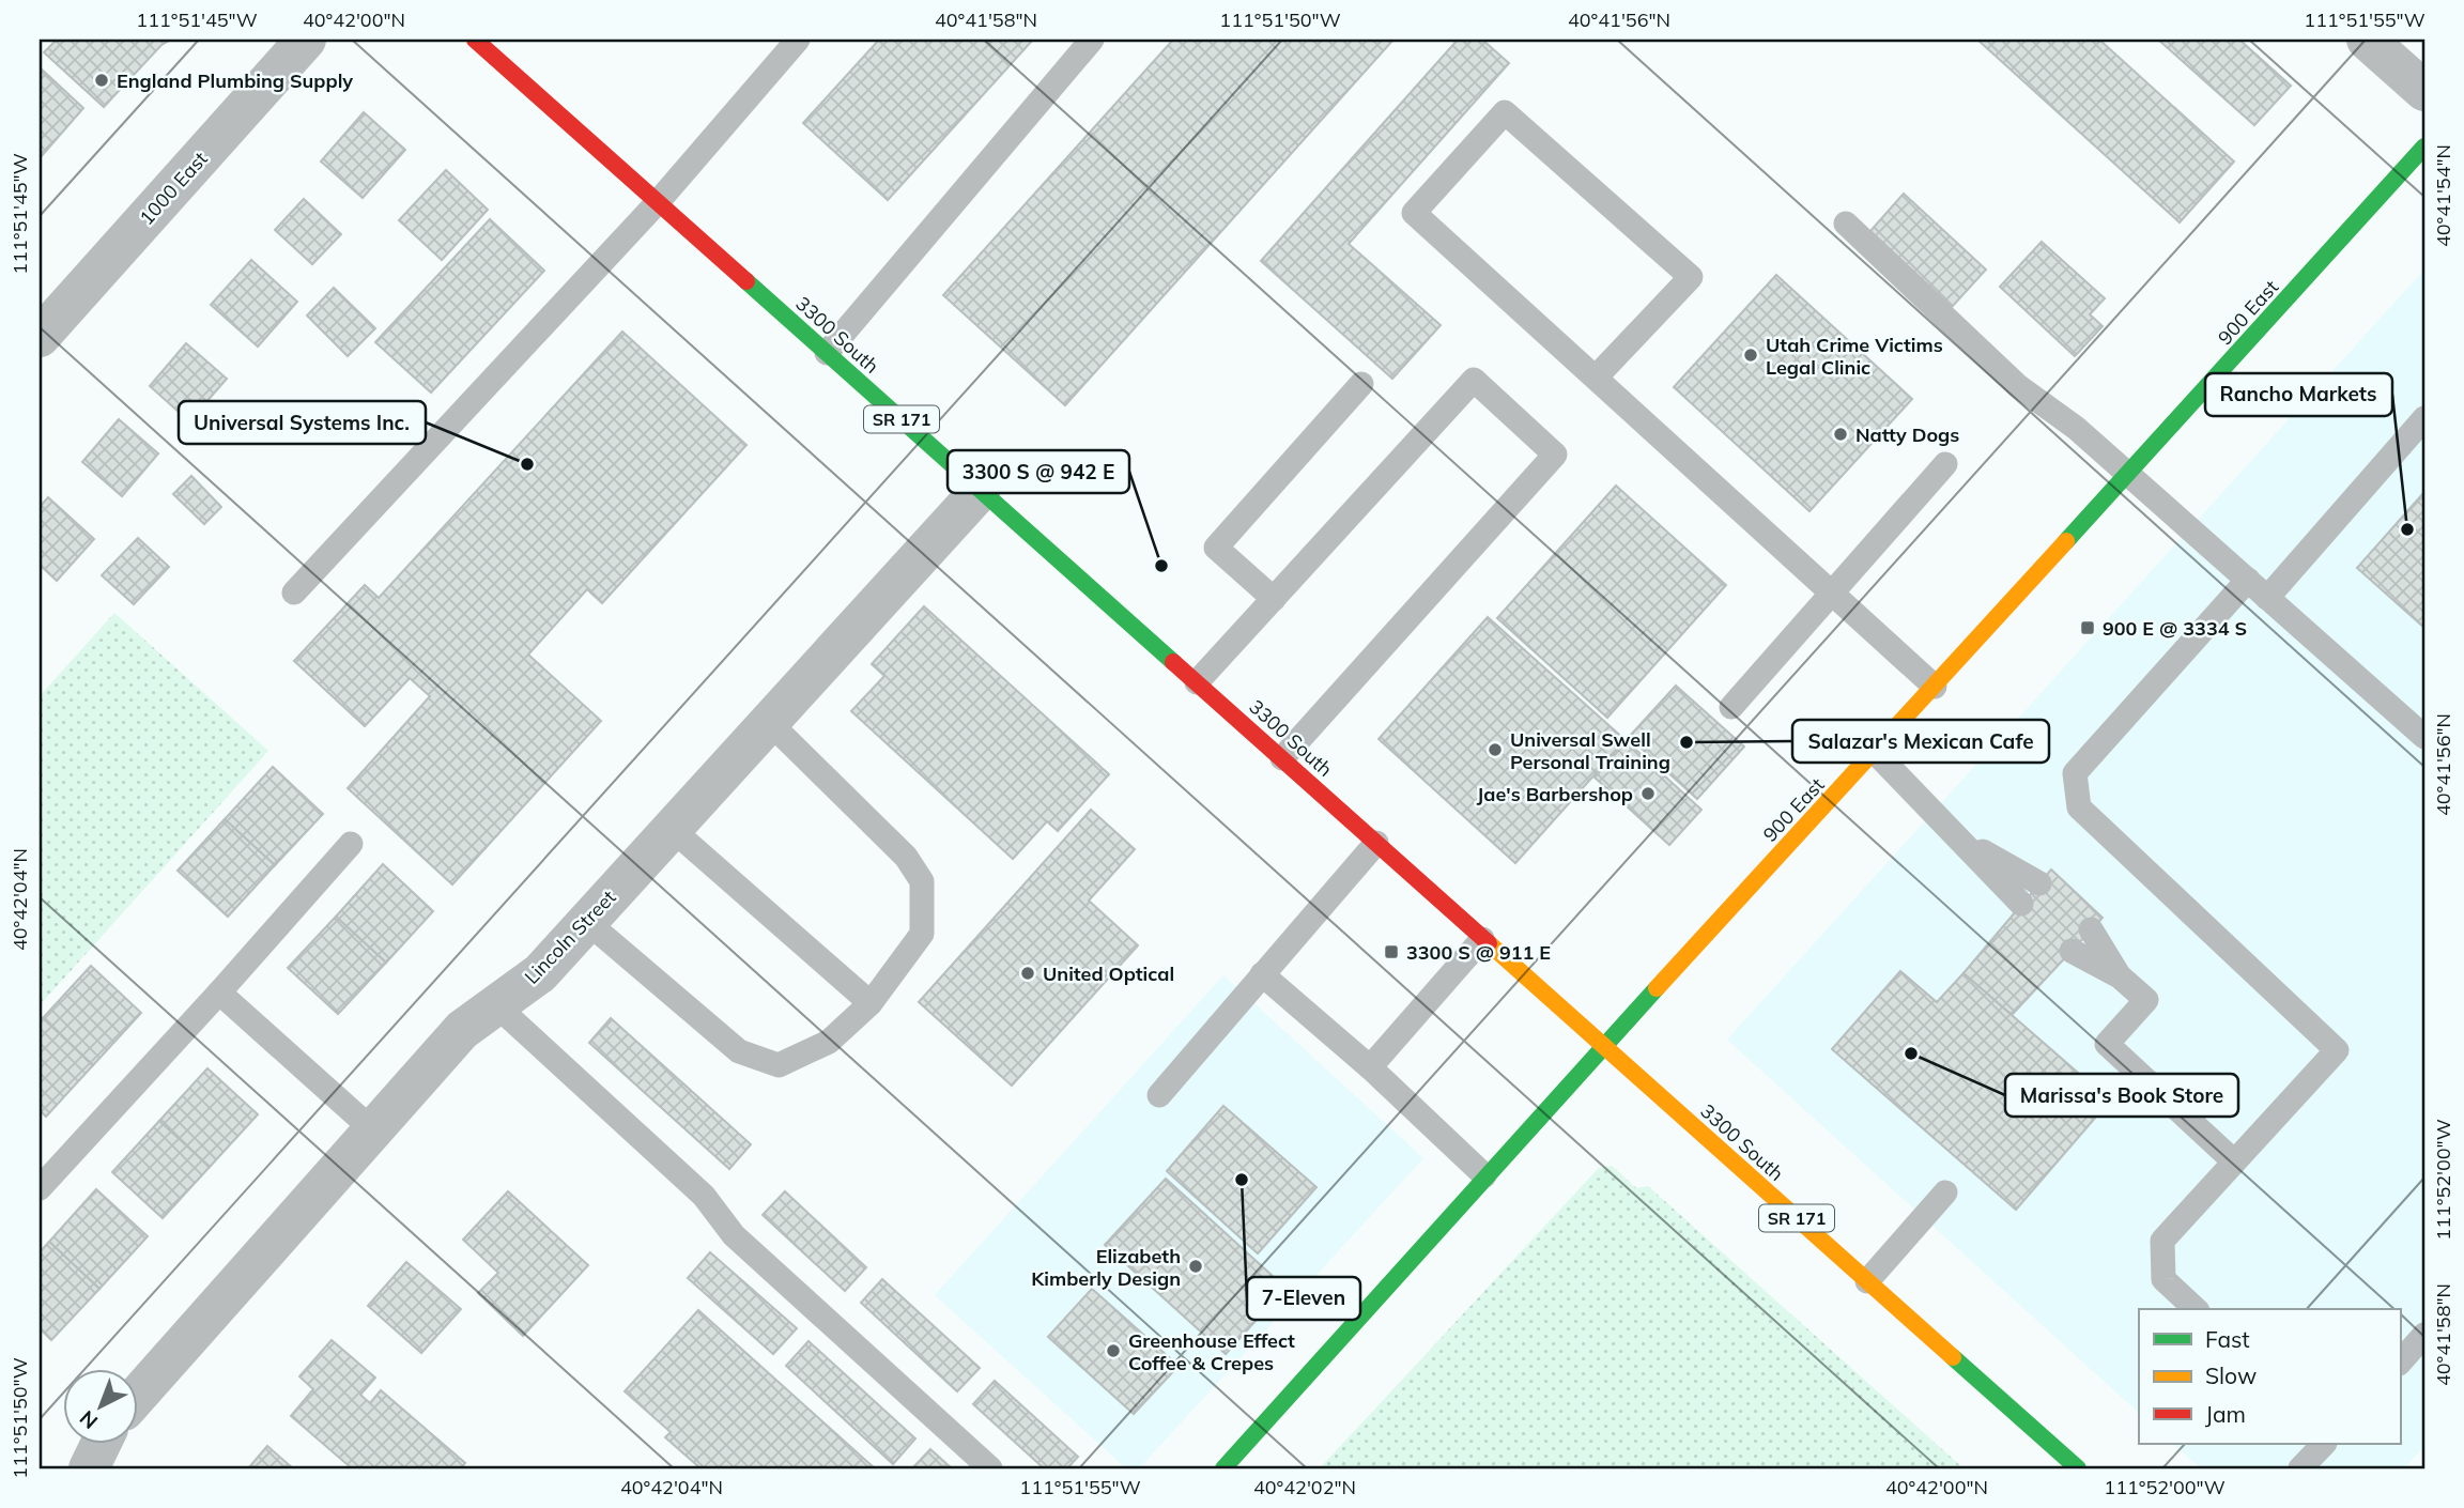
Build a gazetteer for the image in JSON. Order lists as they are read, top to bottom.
{
  "streets": {
    "main road": ["900 East", "3300 South", "SR 171"],
    "street": ["1000 East", "Lincoln Street"]
  },
  "crossings": [
    ["900 East", "3300 South"],
    ["3300 South", "Lincoln Street"]
  ],
  "places": {
    "other": [
      "England Plumbing Supply",
      "Utah Crime Victims Legal Clinic",
      "Natty Dogs",
      "Universal Systems Inc.",
      "Rancho Markets",
      "3300 S @ 942 E",
      "Salazar's Mexican Cafe",
      "Universal Swell Personal Training",
      "Jae's Barbershop",
      "United Optical",
      "Marissa's Book Store",
      "7-Eleven",
      "Elizabeth Kimberly Design",
      "Greenhouse Effect Coffee & Crepes"
    ],
    "transit": ["900 E @ 3334 S", "3300 S @ 911 E"]
  },
  "legend": ["Fast", "Slow", "Jam"],
  "north": "bottom left",
  "coordinates": [
    "111°51'45\"W",
    "40°42'00\"N",
    "40°41'58\"N",
    "111°51'50\"W",
    "40°41'56\"N",
    "111°51'55\"W",
    "40°41'54\"N",
    "40°42'04\"N",
    "111°52'00\"W",
    "40°42'02\"N"
  ]
}
